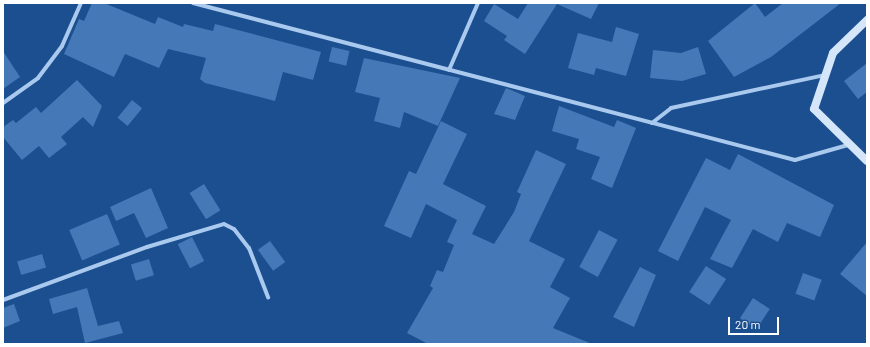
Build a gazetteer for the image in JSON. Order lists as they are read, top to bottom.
{
  "scale_bar": "20 m"
}
